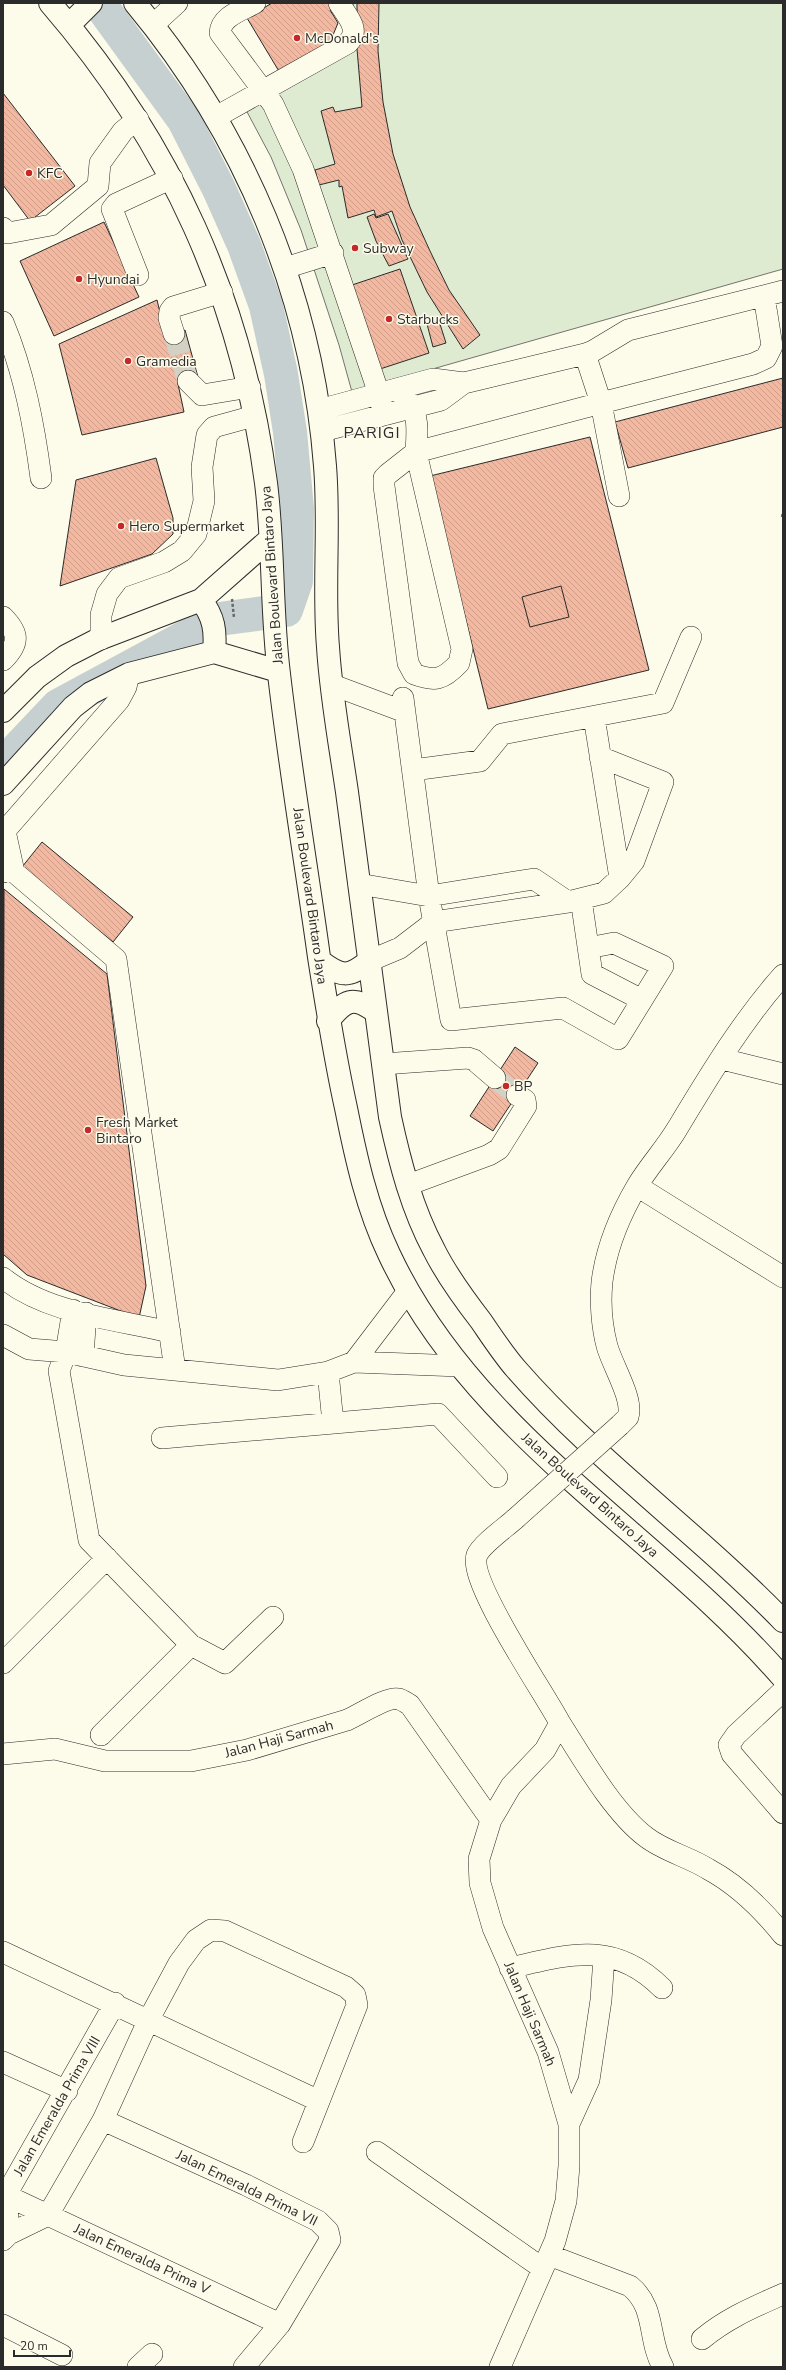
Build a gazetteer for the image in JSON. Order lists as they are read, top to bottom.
{
  "streets": {
    "main road": ["Jalan Boulevard Bintaro Jaya"],
    "street": [
      "Jalan Haji Sarmah",
      "Jalan Emeralda Prima VIII",
      "Jalan Emeralda Prima VII",
      "Jalan Emeralda Prima V"
    ]
  },
  "crossings": [
    ["Jalan Emeralda Prima VIII", "Jalan Emeralda Prima V"],
    ["Jalan Emeralda Prima VII", "Jalan Emeralda Prima V"]
  ],
  "districts": ["PARIGI"],
  "places": [
    "McDonald's",
    "KFC",
    "Subway",
    "Hyundai",
    "Starbucks",
    "Gramedia",
    "Hero Supermarket",
    "BP",
    "Fresh Market Bintaro"
  ],
  "scale_bar": "20 m"
}
